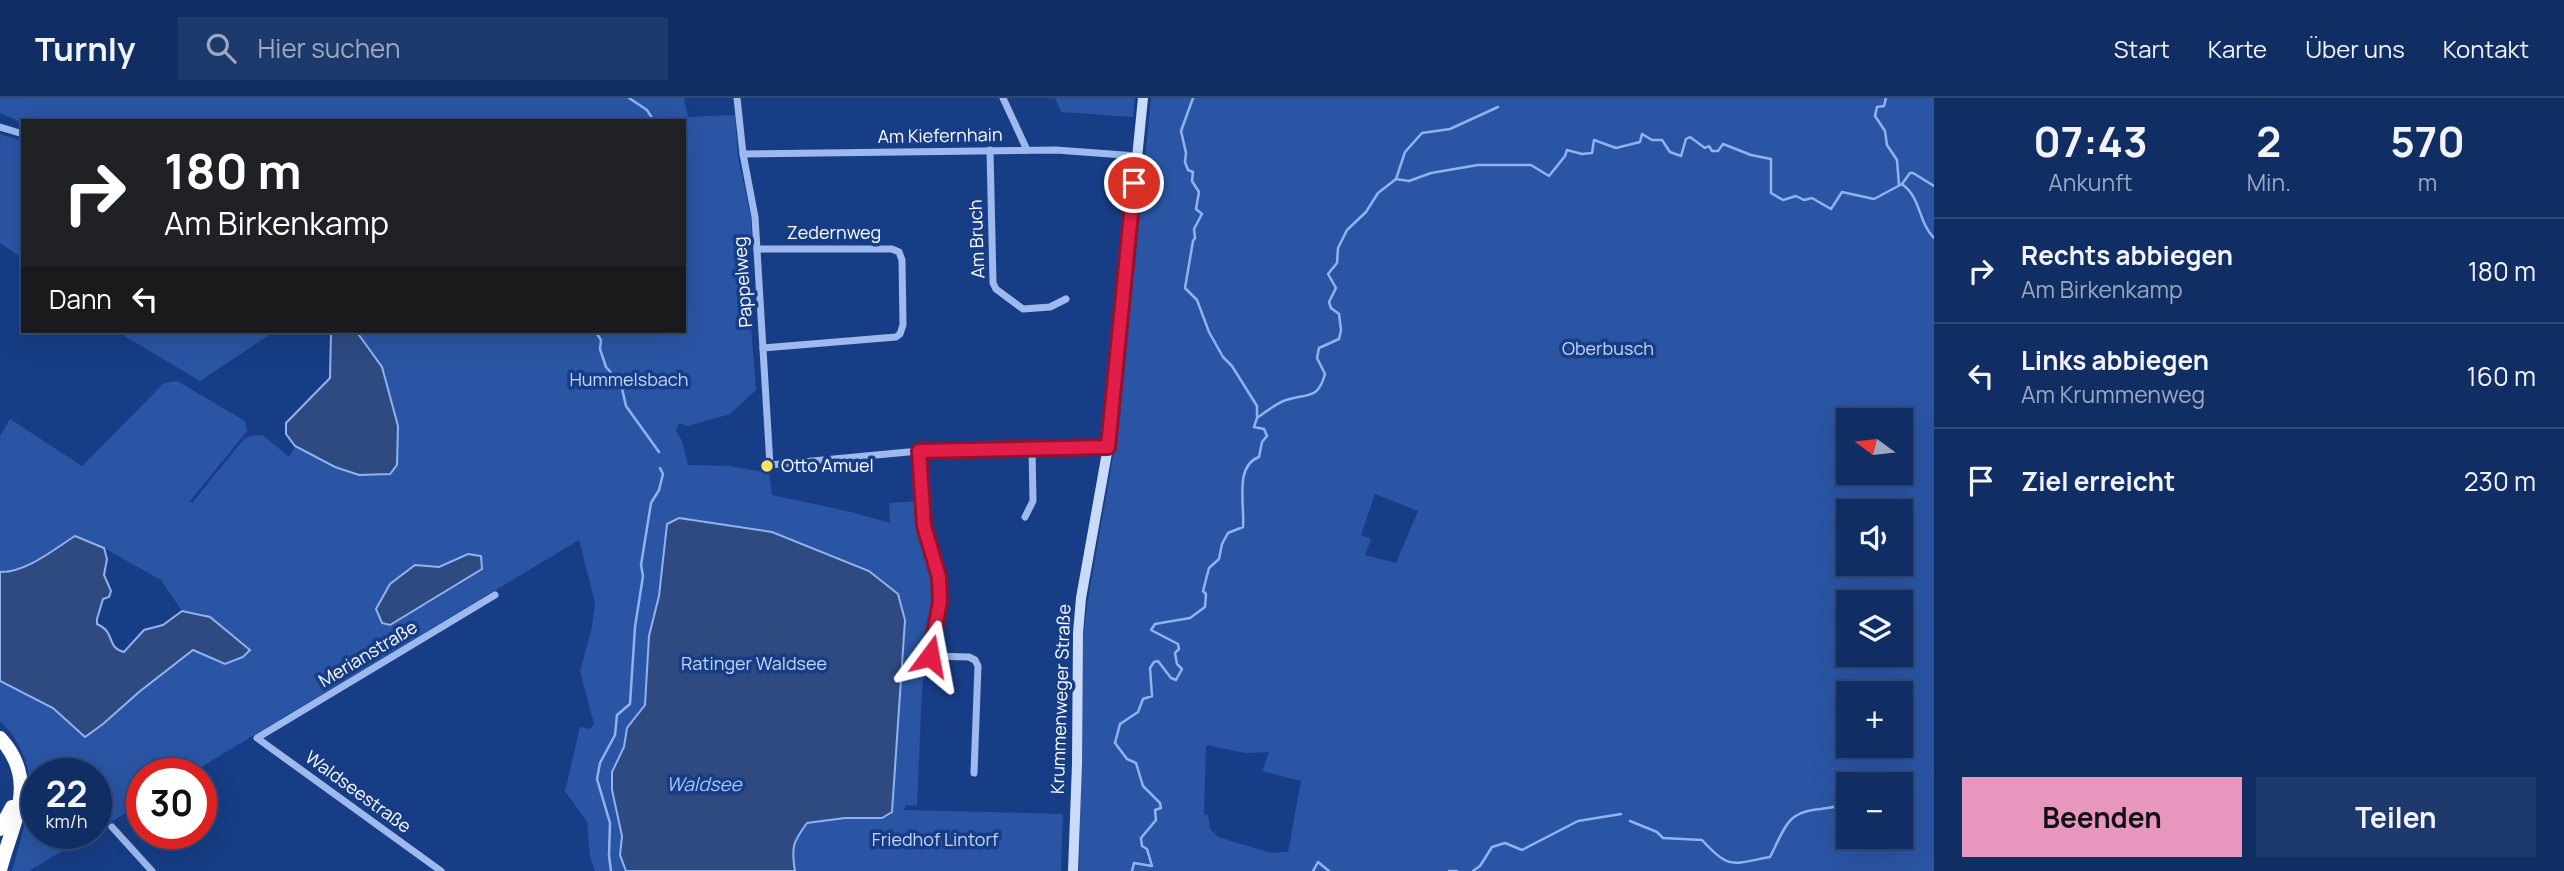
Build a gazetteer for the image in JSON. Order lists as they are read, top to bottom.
{
  "streets": {
    "main road": ["Krummenweger Straße"],
    "street": [
      "Am Kiefernhain",
      "Zedernweg",
      "Am Bruch",
      "Pappelweg",
      "Merianstraße",
      "Waldseestraße"
    ]
  },
  "crossings": [
    ["Am Kiefernhain", "Am Bruch"],
    ["Am Kiefernhain", "Pappelweg"],
    ["Am Kiefernhain", "Krummenweger Straße"],
    ["Zedernweg", "Pappelweg"],
    ["Merianstraße", "Waldseestraße"]
  ],
  "water": ["Waldsee"],
  "parks": [
    "Oberbusch",
    "Hummelsbach",
    "Ratinger Waldsee",
    "Friedhof Lintorf"
  ],
  "places": ["Otto Amuel"],
  "north": "left",
  "page": {
    "header": "Turnly",
    "search": "Hier suchen",
    "nav": [
      "Start",
      "Karte",
      "Über uns",
      "Kontakt"
    ],
    "eta": [
      "07:43",
      "Ankunft",
      "2",
      "Min.",
      "570",
      "m"
    ],
    "turn": ["180 m", "Am Birkenkamp"],
    "list": [
      {
        "name": "Rechts abbiegen",
        "note": "Am Birkenkamp",
        "value": "180 m"
      },
      {
        "name": "Links abbiegen",
        "note": "Am Krummenweg",
        "value": "160 m"
      },
      {
        "name": "Ziel erreicht",
        "value": "230 m"
      }
    ],
    "then": "Dann",
    "map_buttons": ["+", "−"],
    "speed": "22 km/h",
    "limit": "30",
    "buttons": ["Beenden", "Teilen"]
  }
}
